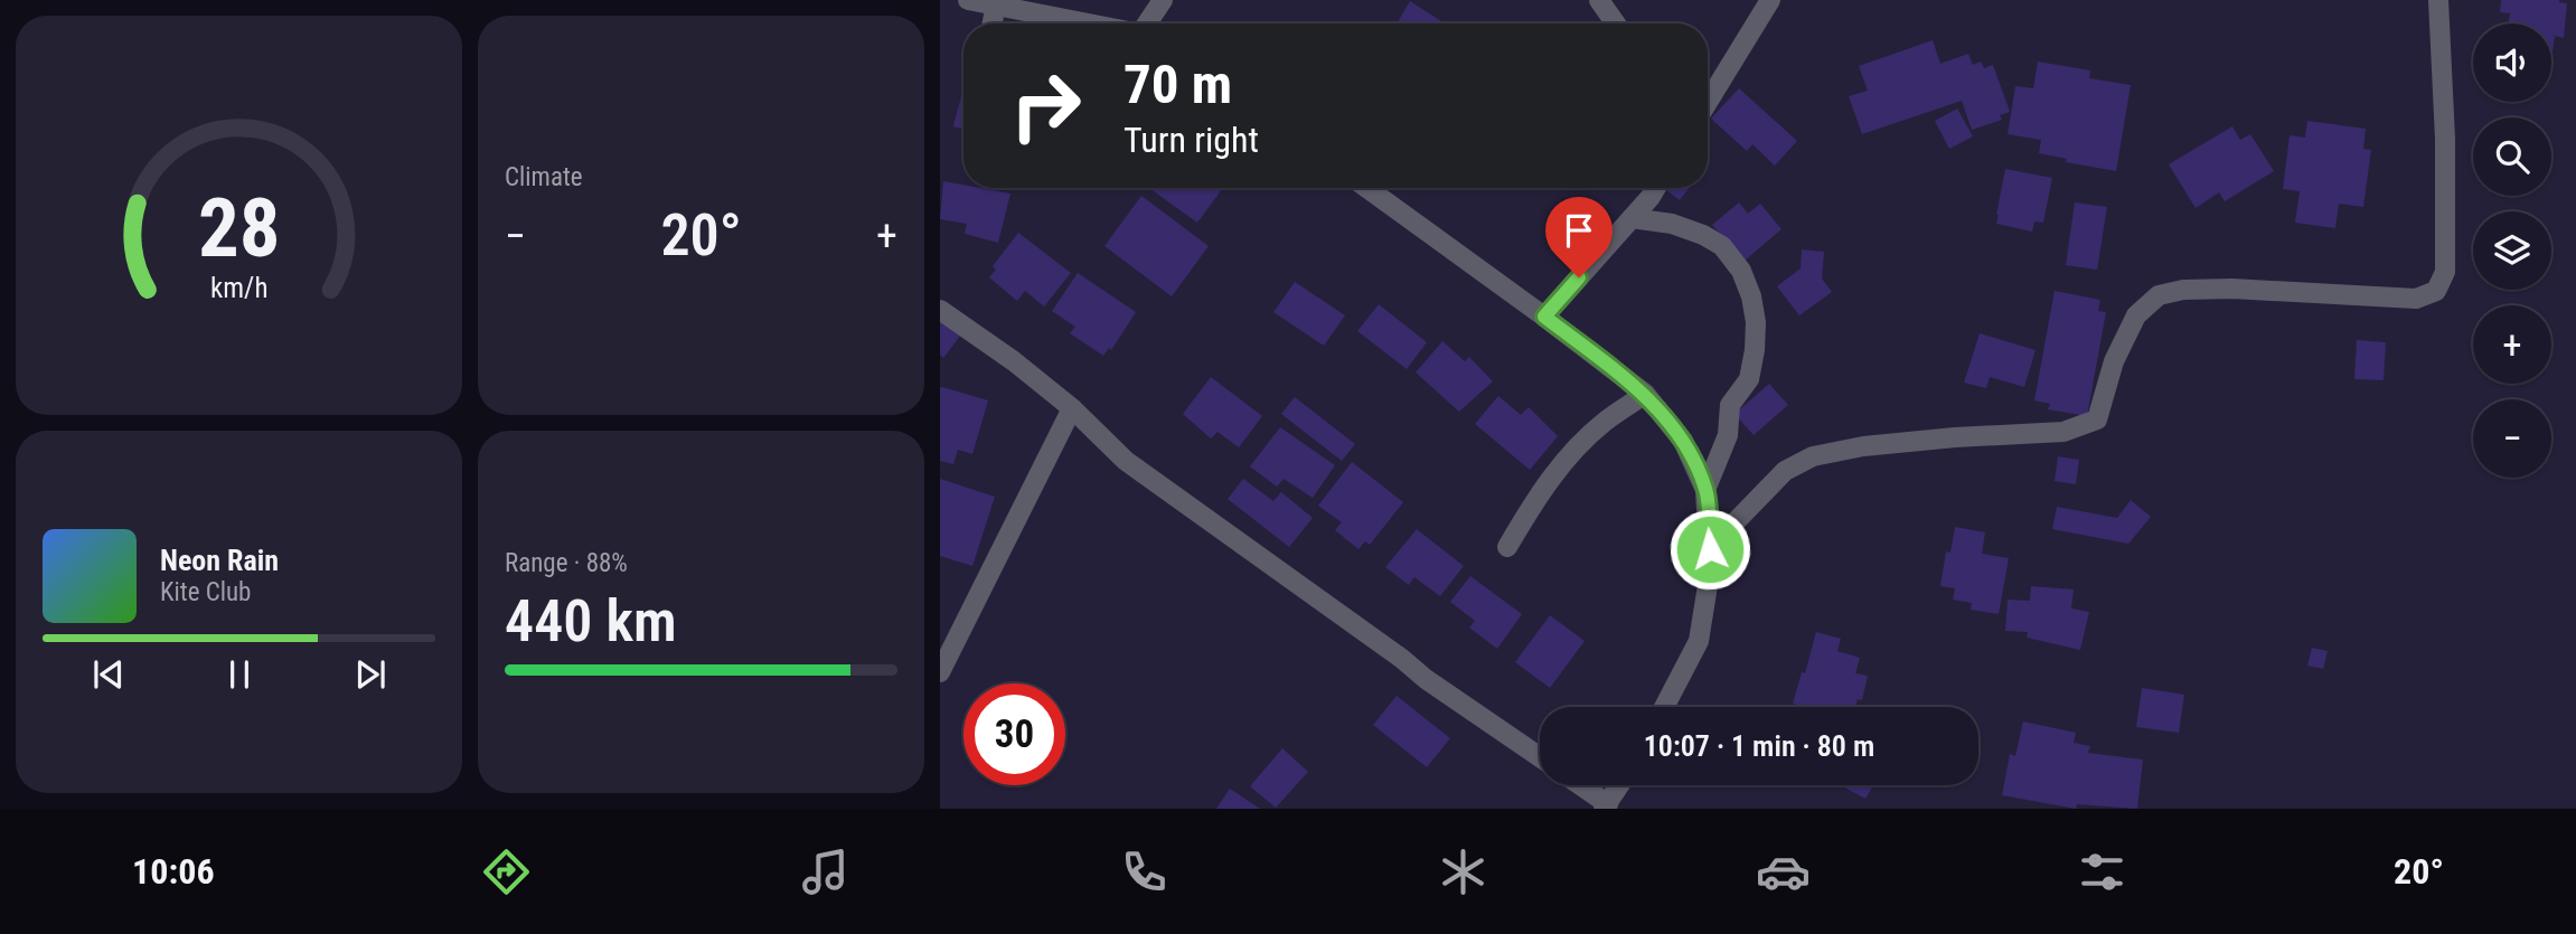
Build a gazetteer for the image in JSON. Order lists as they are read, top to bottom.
{
  "page": {
    "tile": [
      "Climate",
      ["Range · 88%", "440 km"]
    ],
    "map_buttons": ["+", "−"],
    "turn": ["70 m", "Turn right"],
    "heat": ["−", "20°", "+"],
    "song": ["Neon Rain", "Kite Club"],
    "limit": "30",
    "trip": "10:07 · 1 min · 80 m",
    "tabs": ["10:06", "20°"],
    "gauge": ["28", "km/h"]
  }
}
